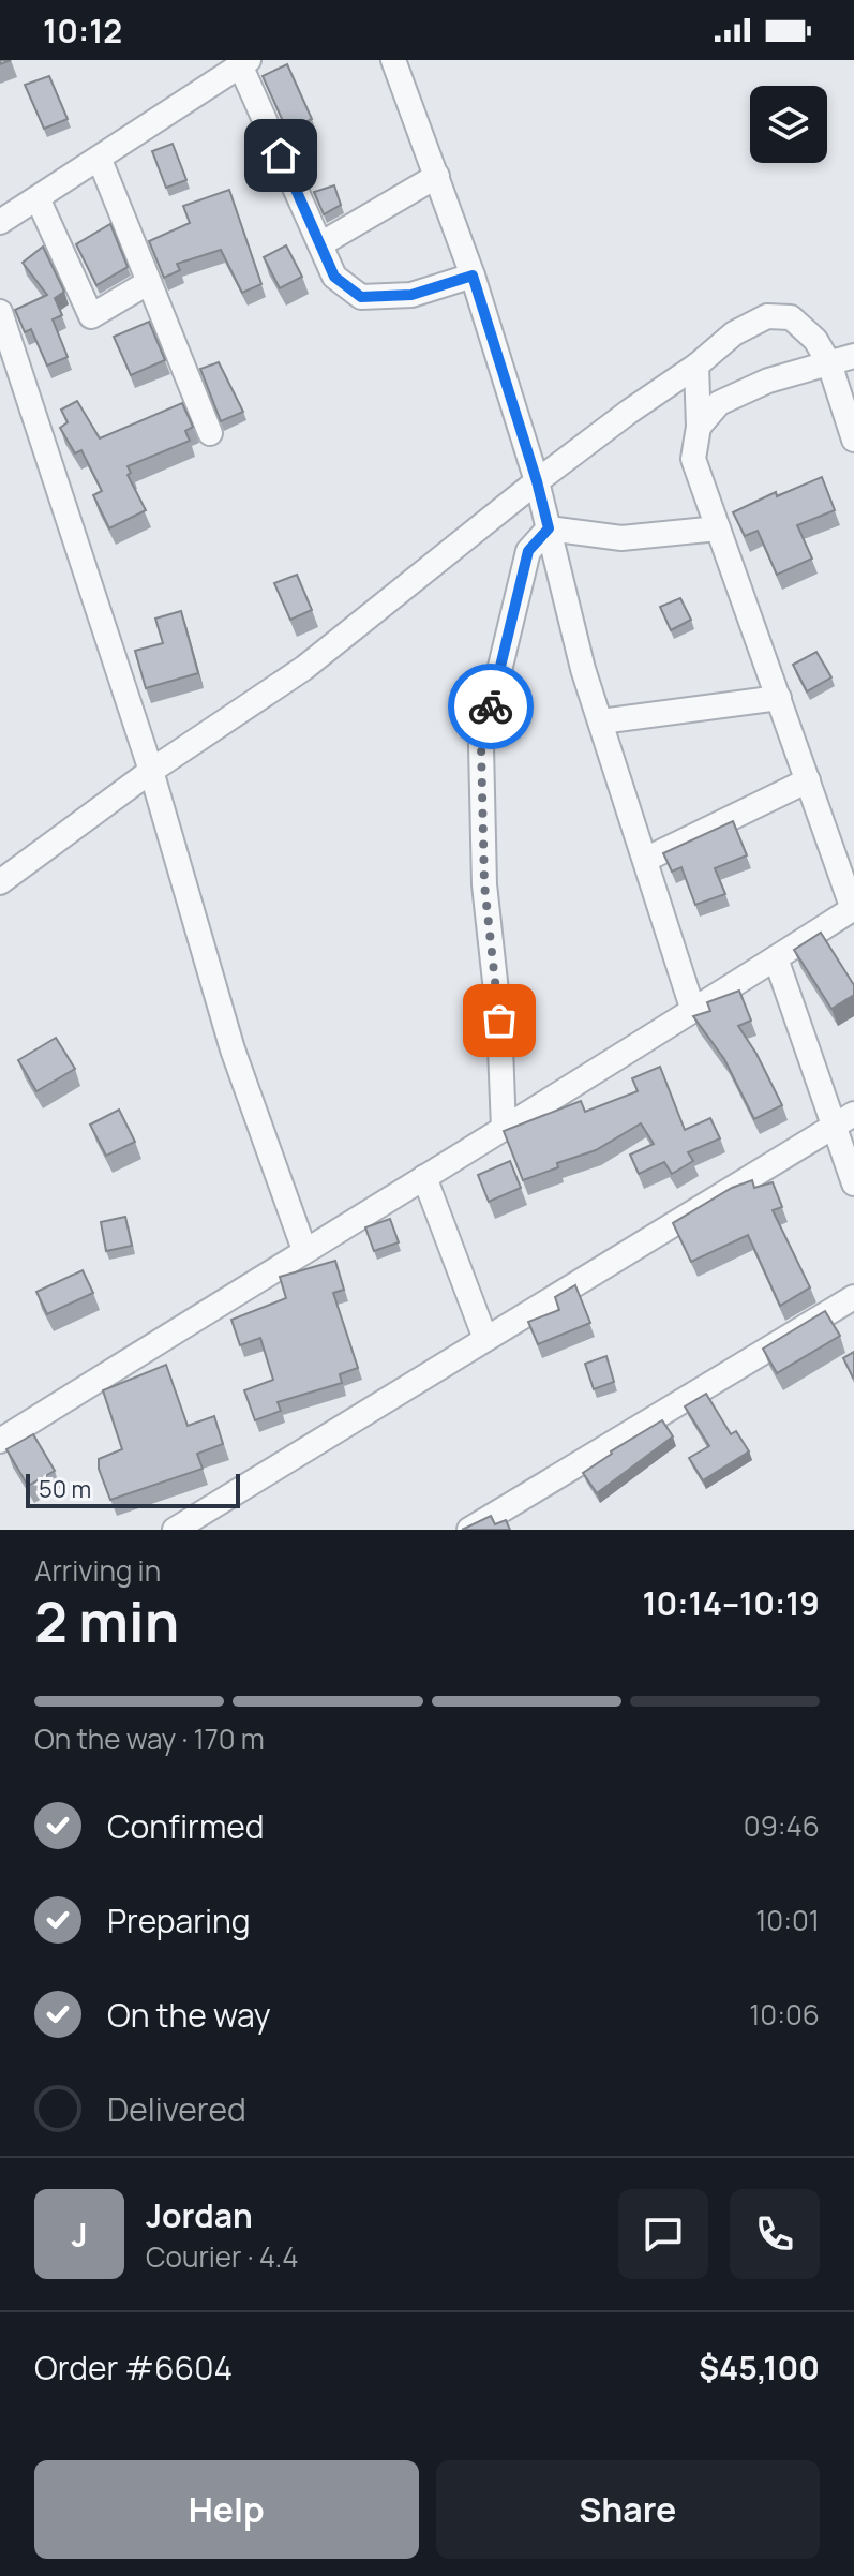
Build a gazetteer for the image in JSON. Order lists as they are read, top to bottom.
{
  "scale_bar": "50 m",
  "page": {
    "status": "10:12",
    "scale": "50 m",
    "heading": ["2 min", "Arriving in", "10:14–10:19"],
    "panel": [
      "Jordan",
      "Courier · 4.4",
      "Order #6604",
      "$45,100"
    ],
    "bar": "On the way · 170 m",
    "list": [
      ["Confirmed", "09:46"],
      ["Preparing", "10:01"],
      ["On the way", "10:06"],
      "Delivered"
    ],
    "round": "J",
    "buttons": ["Help", "Share"]
  }
}
